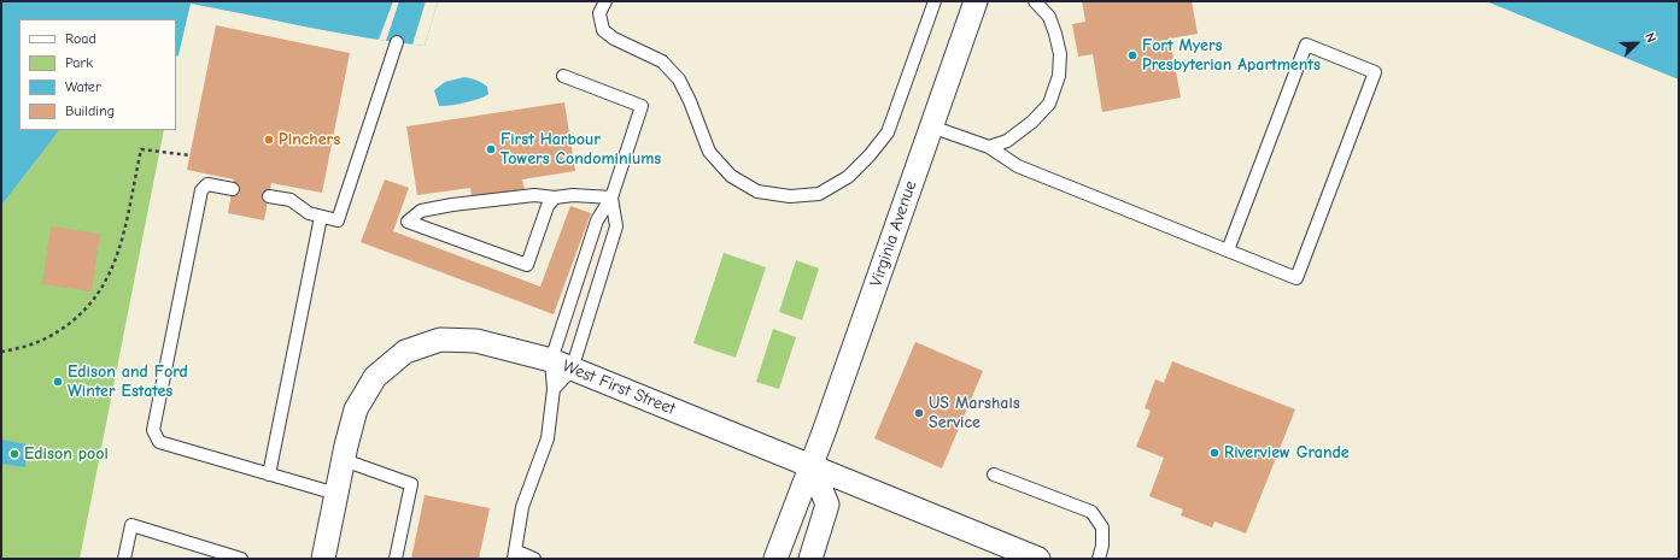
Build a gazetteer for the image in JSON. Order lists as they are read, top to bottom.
{
  "streets": {
    "street": ["Virginia Avenue", "West First Street"]
  },
  "crossings": [
    ["Virginia Avenue", "West First Street"]
  ],
  "places": [
    "Fort Myers Presbyterian Apartments",
    "Pinchers",
    "First Harbour Towers Condominiums",
    "Edison and Ford Winter Estates",
    "US Marshals Service",
    "Riverview Grande",
    "Edison pool"
  ],
  "legend": [
    "Road",
    "Park",
    "Water",
    "Building"
  ],
  "north": "top right"
}
